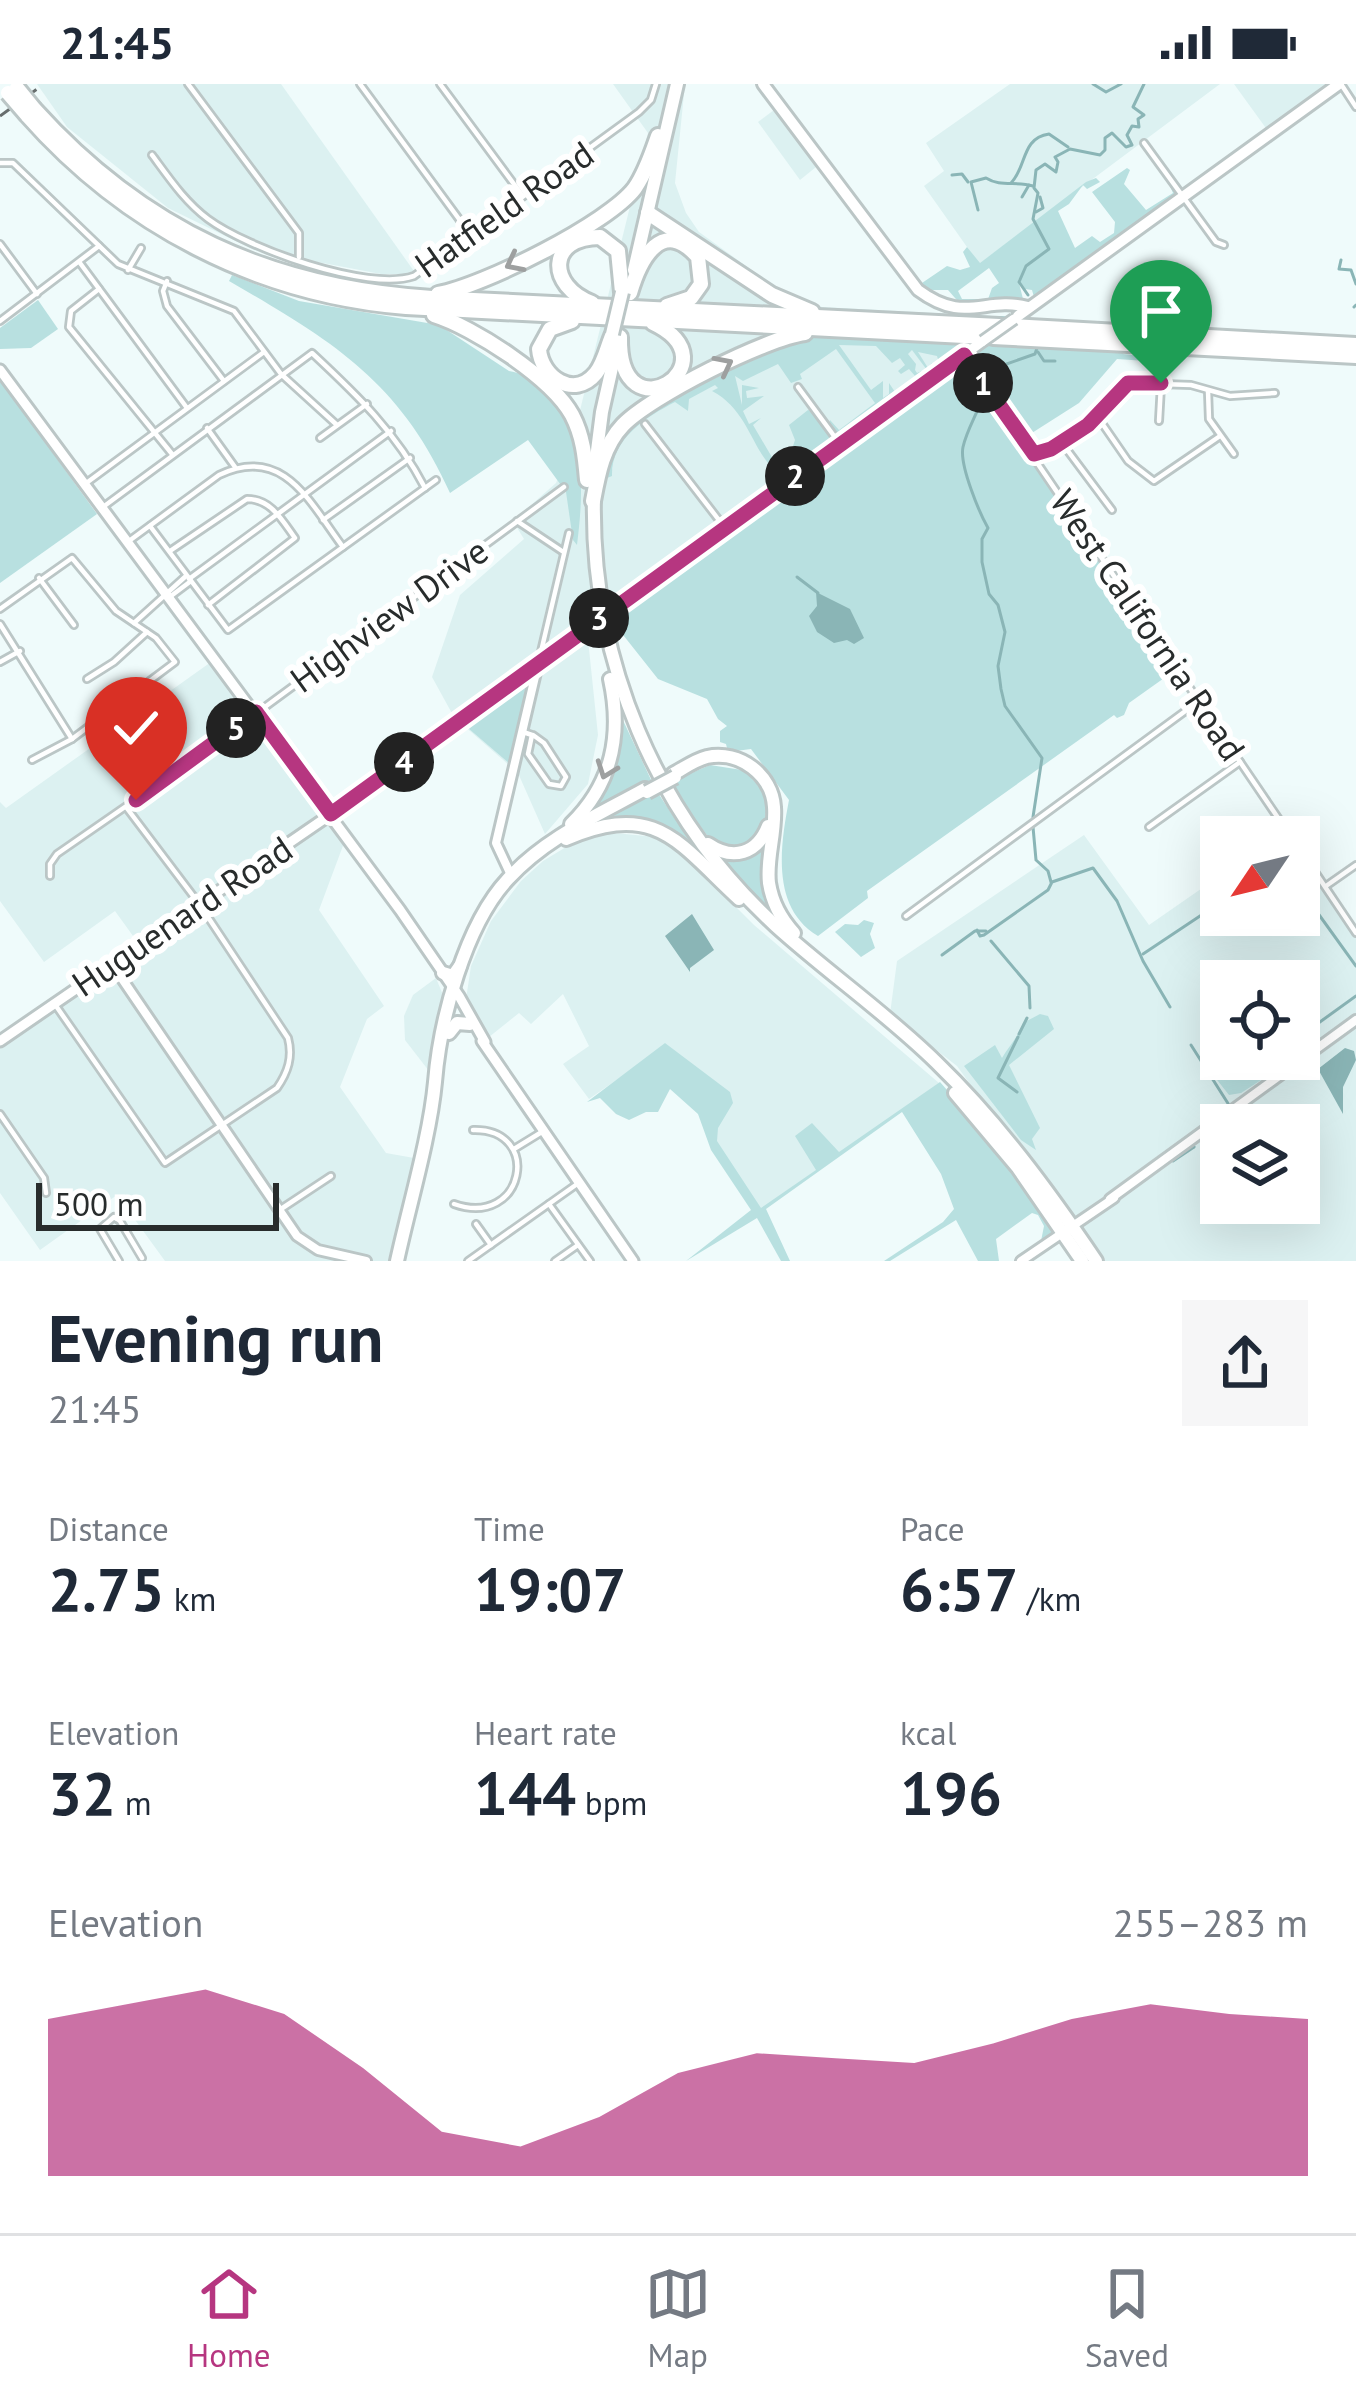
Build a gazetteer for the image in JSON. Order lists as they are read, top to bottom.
{
  "streets": {
    "main road": ["Huguenard Road"],
    "street": ["Hatfield Road", "Highview Drive", "West California Road"]
  },
  "crossings": [
    ["West California Road", "Huguenard Road"]
  ],
  "scale_bar": "500 m",
  "north": "bottom left",
  "page": {
    "status": "21:45",
    "pins": [
      "1",
      "2",
      "3",
      "5",
      "4"
    ],
    "scale": "500 m",
    "heading": ["Evening run", "21:45"],
    "stats": [
      ["Distance", "2.75 km"],
      ["Time", "19:07"],
      ["Pace", "6:57 /km"],
      ["Elevation", "32 m"],
      ["Heart rate", "144 bpm"],
      ["kcal", "196"]
    ],
    "chart": ["Elevation", "255–283 m"],
    "tabs": ["Home", "Map", "Saved"]
  }
}
